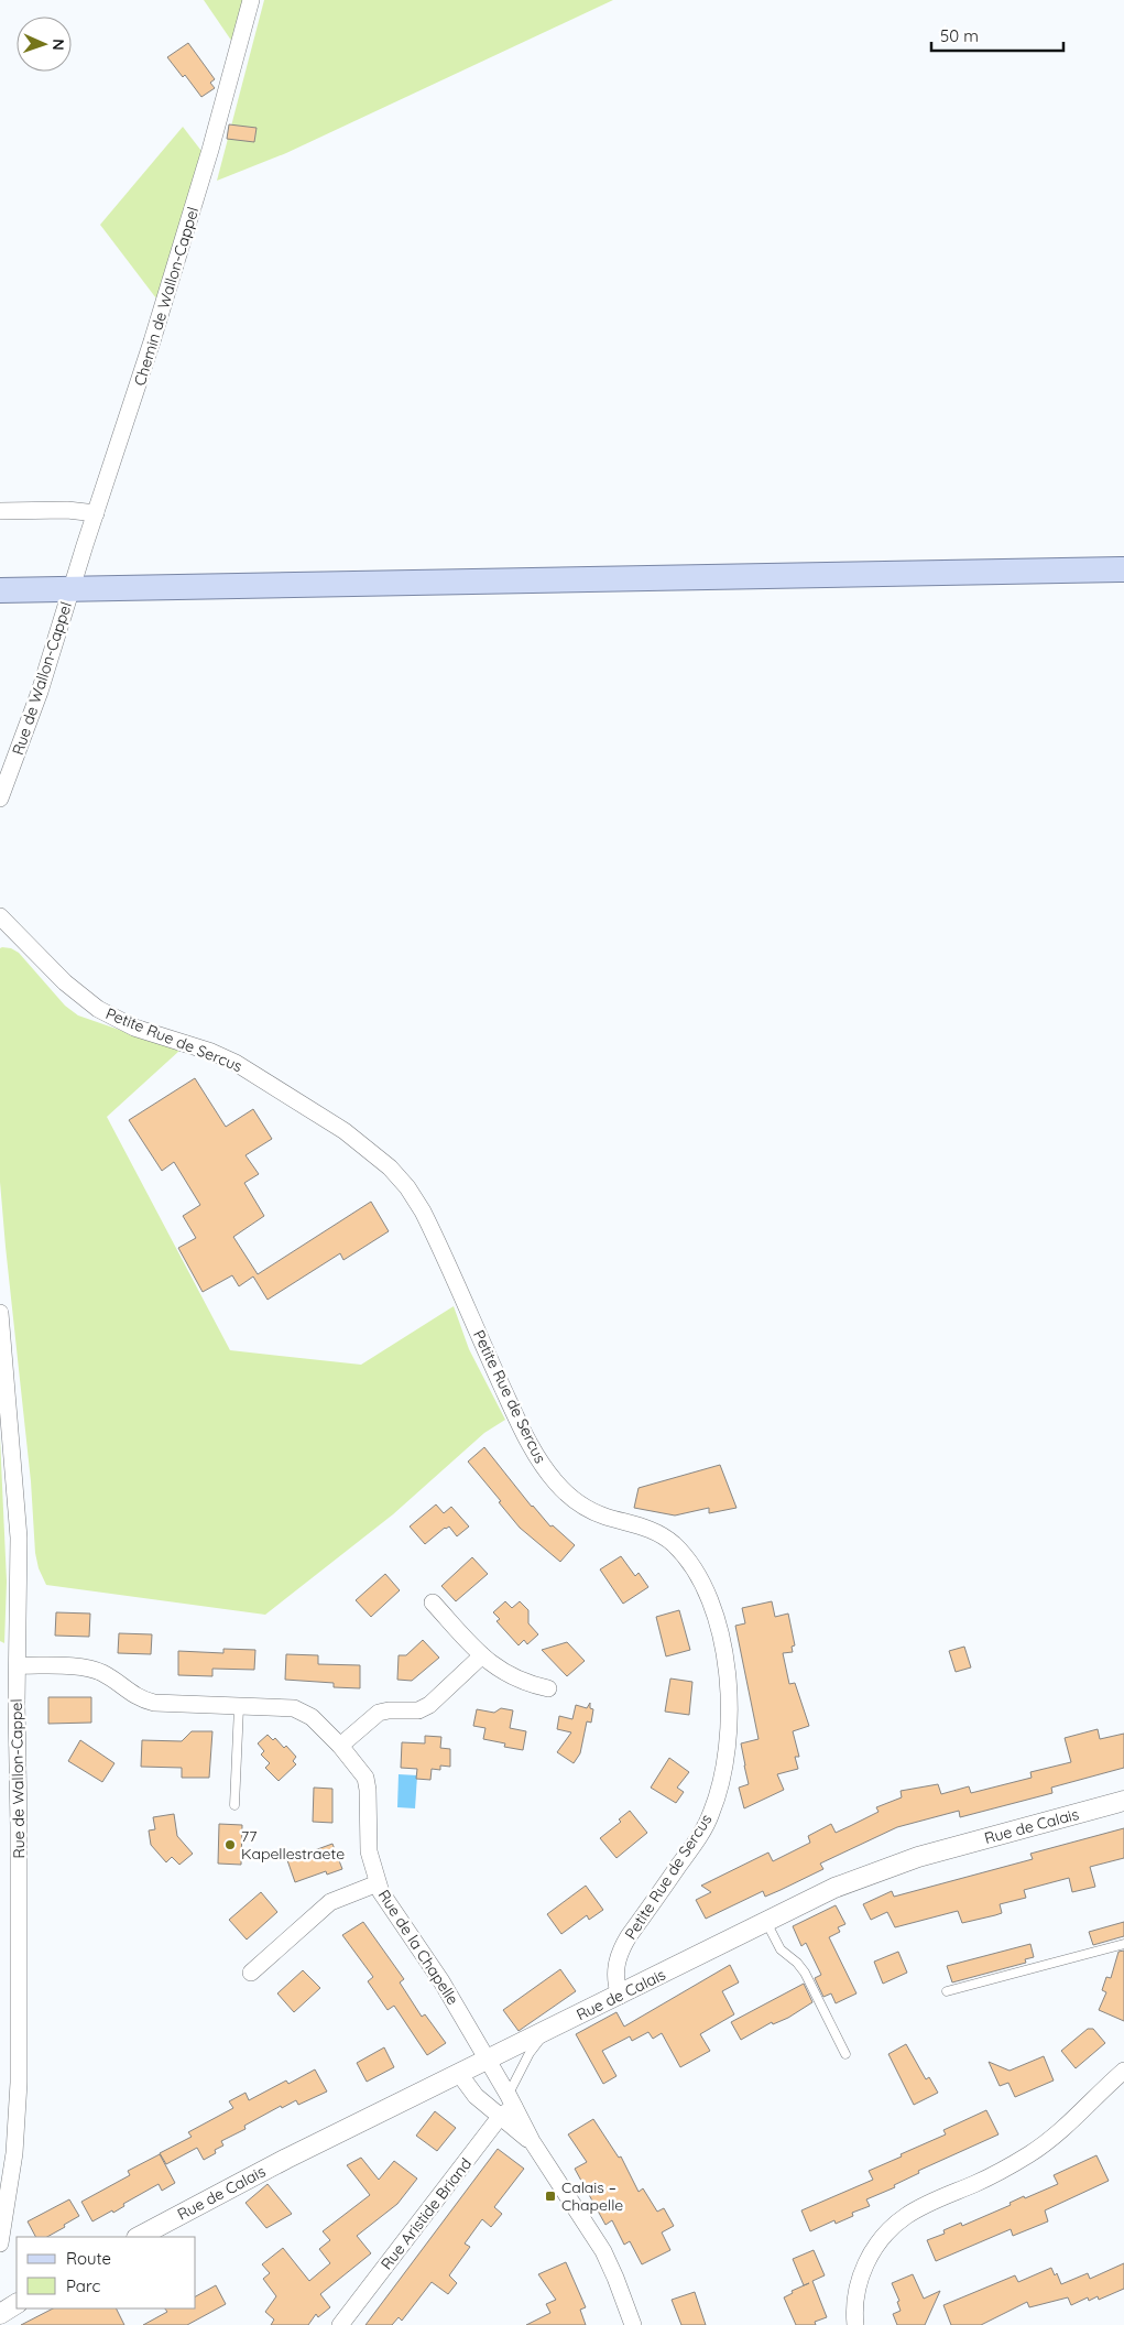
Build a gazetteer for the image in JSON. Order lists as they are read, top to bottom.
{
  "streets": {
    "street": [
      "Chemin de Wallon-Cappel",
      "Rue de Wallon-Cappel",
      "Petite Rue de Sercus",
      "Rue de Calais",
      "Rue de la Chapelle",
      "Rue Aristide Briand"
    ]
  },
  "crossings": [
    ["Chemin de Wallon-Cappel", "Rue de Wallon-Cappel"],
    ["Rue de Wallon-Cappel", "Rue de la Chapelle"],
    ["Petite Rue de Sercus", "Rue de Calais"],
    ["Rue de Calais", "Rue de la Chapelle"],
    ["Rue de la Chapelle", "Rue Aristide Briand"]
  ],
  "places": {
    "other": ["77 Kapellestraete"],
    "transit": ["Calais – Chapelle"]
  },
  "legend": ["Route", "Parc"],
  "scale_bar": "50 m",
  "north": "right"
}
